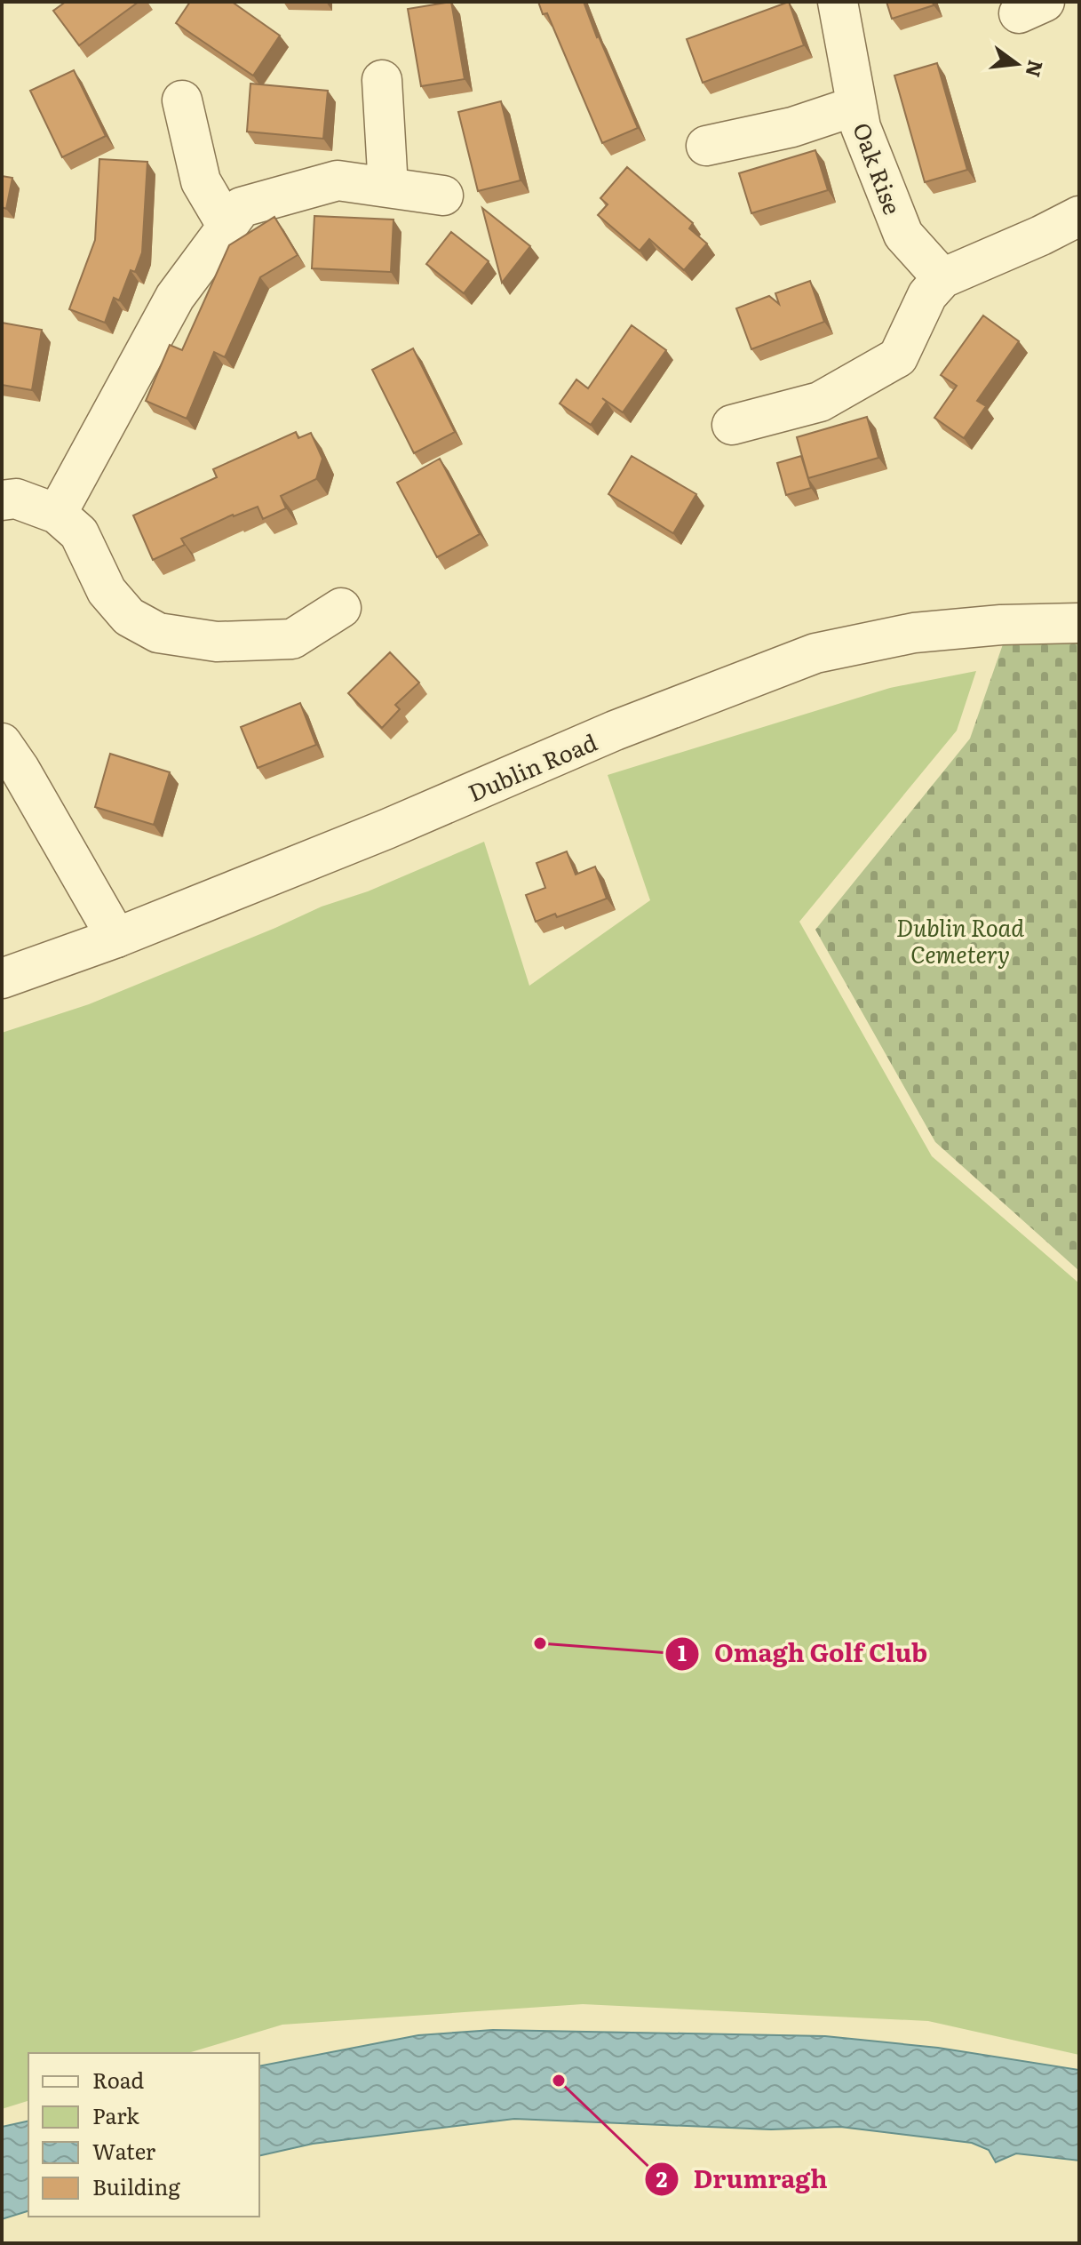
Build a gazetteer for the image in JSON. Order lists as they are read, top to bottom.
{
  "streets": {
    "street": ["Oak Rise", "Dublin Road"]
  },
  "parks": ["Dublin Road Cemetery"],
  "places": ["Omagh Golf Club", "Drumragh"],
  "legend": [
    "Road",
    "Park",
    "Water",
    "Building"
  ],
  "north": "right"
}
